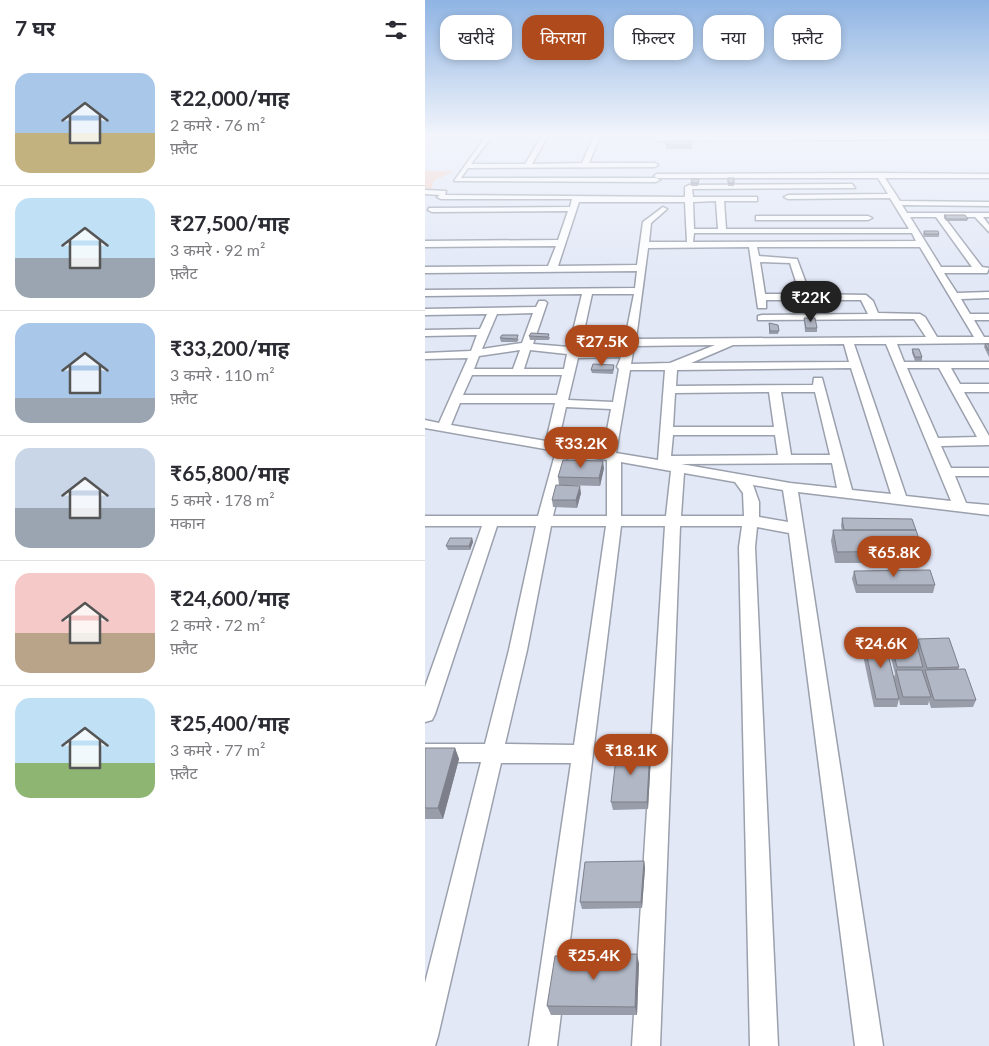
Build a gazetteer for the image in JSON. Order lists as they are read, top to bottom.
{
  "page": {
    "heading": "7 घर",
    "chip": [
      "खरीदें",
      "किराया",
      "फ़िल्टर",
      "नया",
      "फ़्लैट"
    ],
    "list": [
      {
        "name": "₹22,000/माह",
        "note": "2 कमरे · 76 m² · फ़्लैट"
      },
      {
        "name": "₹27,500/माह",
        "note": "3 कमरे · 92 m² · फ़्लैट"
      },
      {
        "name": "₹33,200/माह",
        "note": "3 कमरे · 110 m² · फ़्लैट"
      },
      {
        "name": "₹65,800/माह",
        "note": "5 कमरे · 178 m² · मकान"
      },
      {
        "name": "₹24,600/माह",
        "note": "2 कमरे · 72 m² · फ़्लैट"
      },
      {
        "name": "₹25,400/माह",
        "note": "3 कमरे · 77 m² · फ़्लैट"
      }
    ],
    "price": [
      "₹22K",
      "₹27.5K",
      "₹33.2K",
      "₹65.8K",
      "₹24.6K",
      "₹18.1K",
      "₹25.4K"
    ]
  }
}
